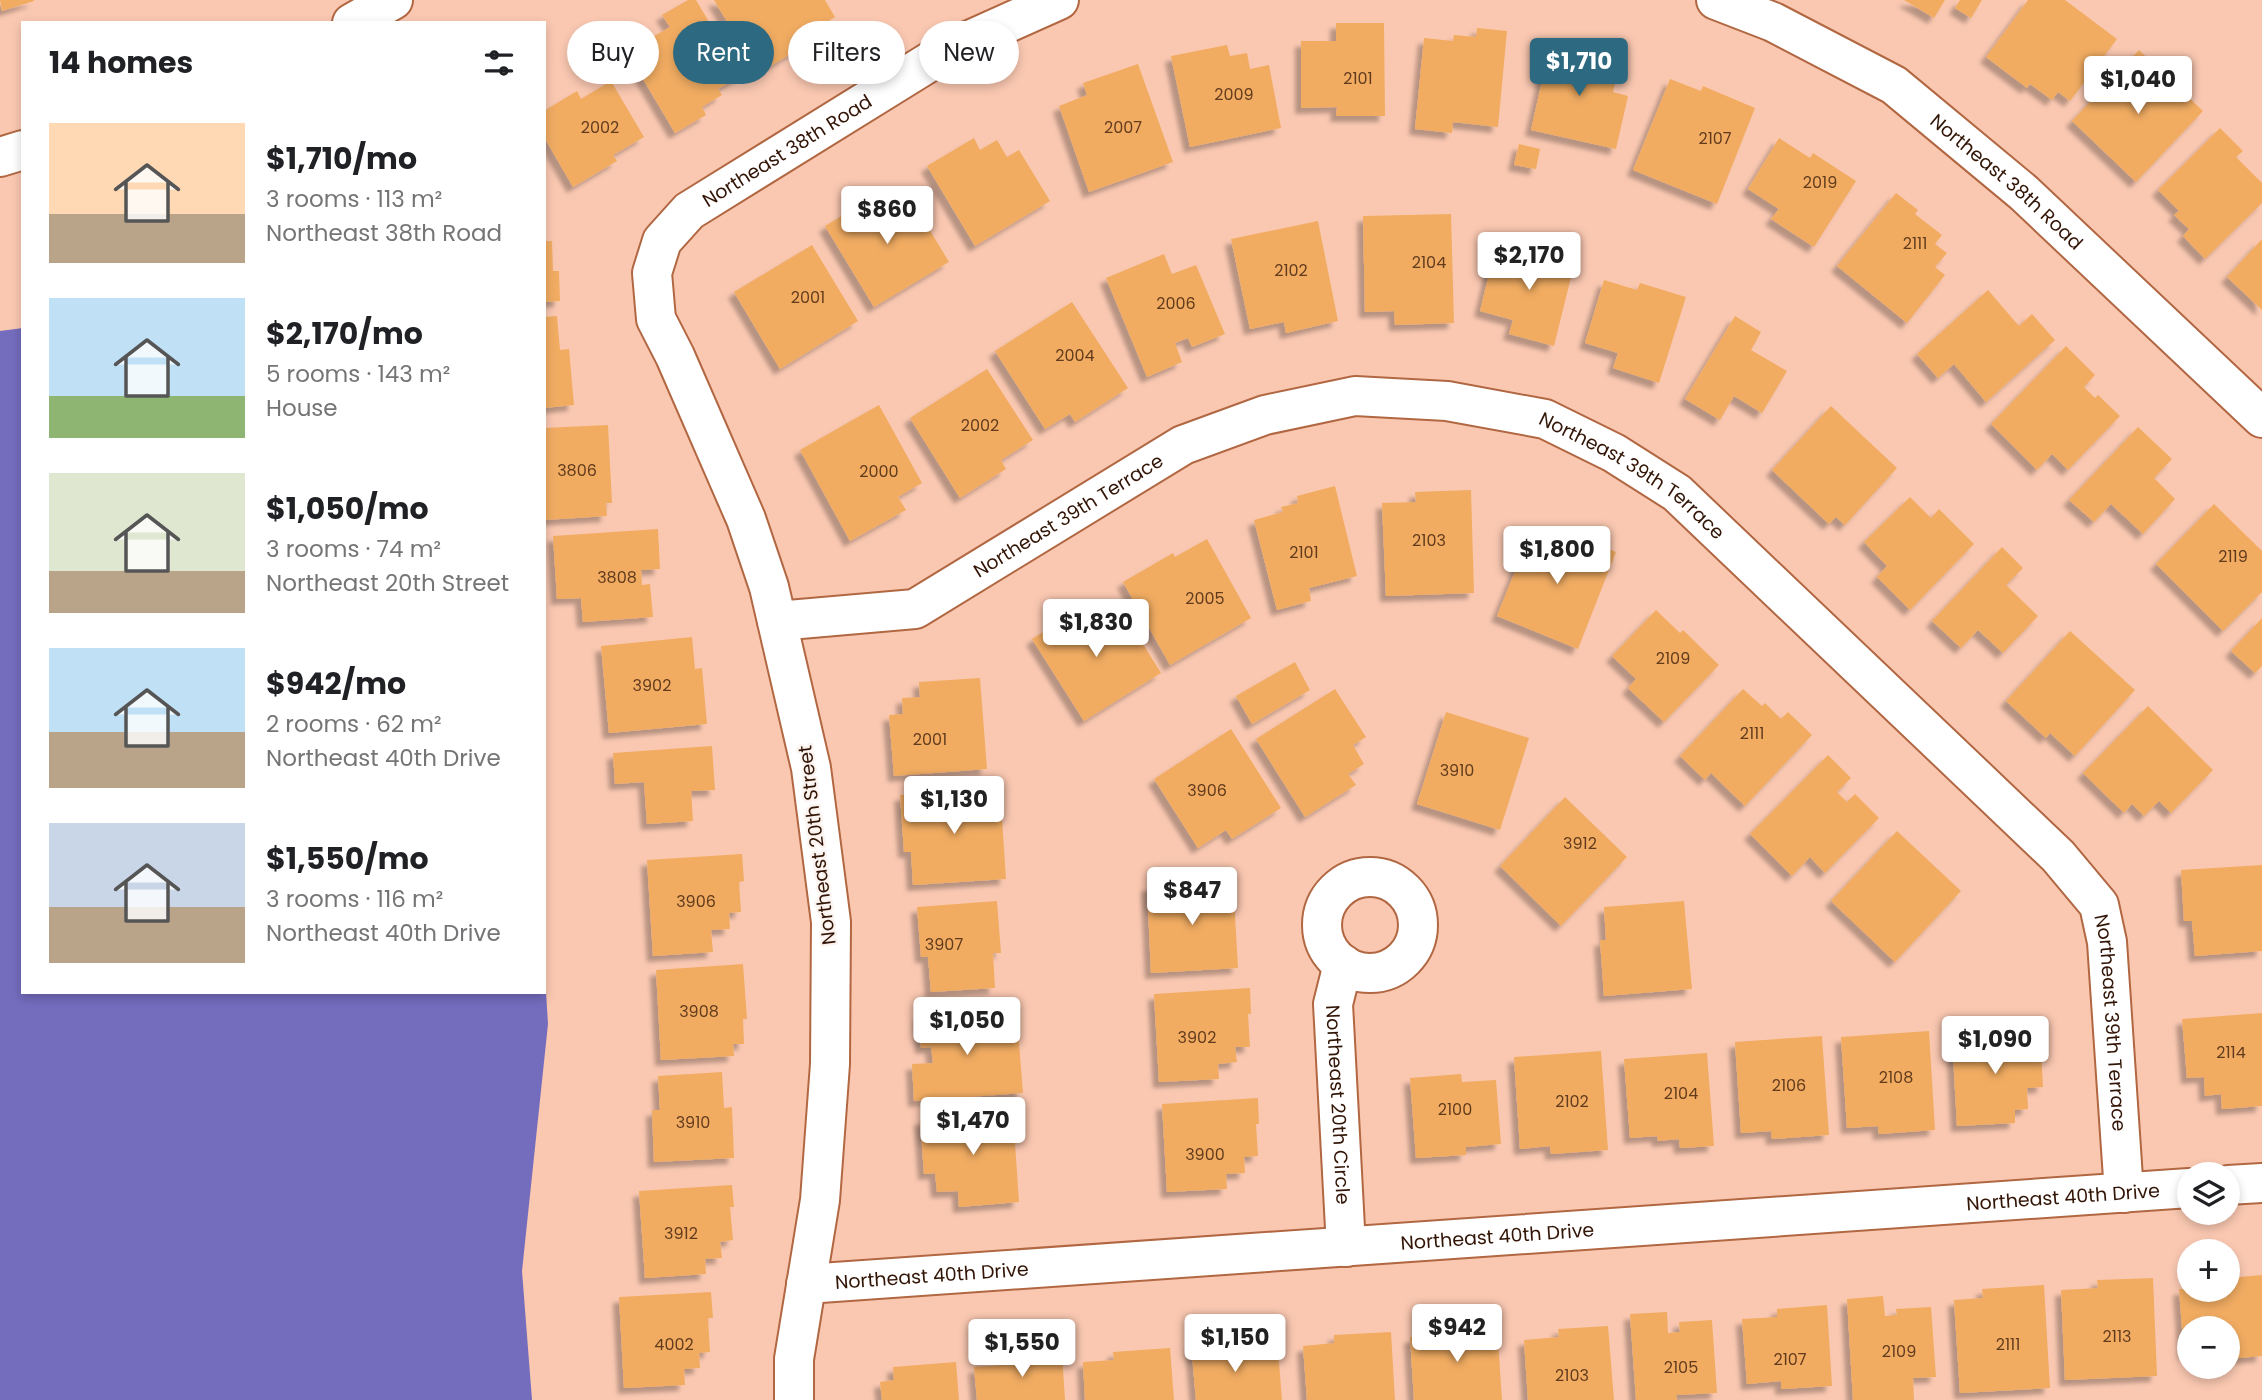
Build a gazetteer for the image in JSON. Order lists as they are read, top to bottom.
{
  "streets": {
    "street": [
      "Northeast 38th Road",
      "Northeast 39th Terrace",
      "Northeast 20th Street",
      "Northeast 20th Circle",
      "Northeast 40th Drive"
    ]
  },
  "crossings": [
    ["Northeast 38th Road", "Northeast 20th Street"],
    ["Northeast 39th Terrace", "Northeast 20th Street"],
    ["Northeast 39th Terrace", "Northeast 40th Drive"],
    ["Northeast 20th Street", "Northeast 40th Drive"],
    ["Northeast 20th Circle", "Northeast 40th Drive"]
  ],
  "house_numbers": [
    "2101",
    "2009",
    "2002",
    "2007",
    "2107",
    "2019",
    "2111",
    "2104",
    "2102",
    "2001",
    "2006",
    "2004",
    "2002",
    "3806",
    "2000",
    "2103",
    "2101",
    "2119",
    "3808",
    "2005",
    "2109",
    "3902",
    "2111",
    "2001",
    "3910",
    "3906",
    "3912",
    "3906",
    "3907",
    "3908",
    "3902",
    "2114",
    "2108",
    "2106",
    "2104",
    "2102",
    "2100",
    "3910",
    "3900",
    "3912",
    "2113",
    "4002",
    "2111",
    "2109",
    "2107",
    "2105",
    "2103"
  ],
  "page": {
    "chip": [
      "Buy",
      "Rent",
      "Filters",
      "New"
    ],
    "heading": "14 homes",
    "price": [
      "$1,710",
      "$1,040",
      "$860",
      "$2,170",
      "$1,800",
      "$1,830",
      "$1,130",
      "$847",
      "$1,050",
      "$1,090",
      "$1,470",
      "$942",
      "$1,150",
      "$1,550"
    ],
    "list": [
      {
        "name": "$1,710/mo",
        "note": "3 rooms · 113 m² · Northeast 38th Road"
      },
      {
        "name": "$2,170/mo",
        "note": "5 rooms · 143 m² · House"
      },
      {
        "name": "$1,050/mo",
        "note": "3 rooms · 74 m² · Northeast 20th Street"
      },
      {
        "name": "$942/mo",
        "note": "2 rooms · 62 m² · Northeast 40th Drive"
      },
      {
        "name": "$1,550/mo",
        "note": "3 rooms · 116 m² · Northeast 40th Drive"
      }
    ],
    "map_buttons": ["+", "−"]
  }
}
